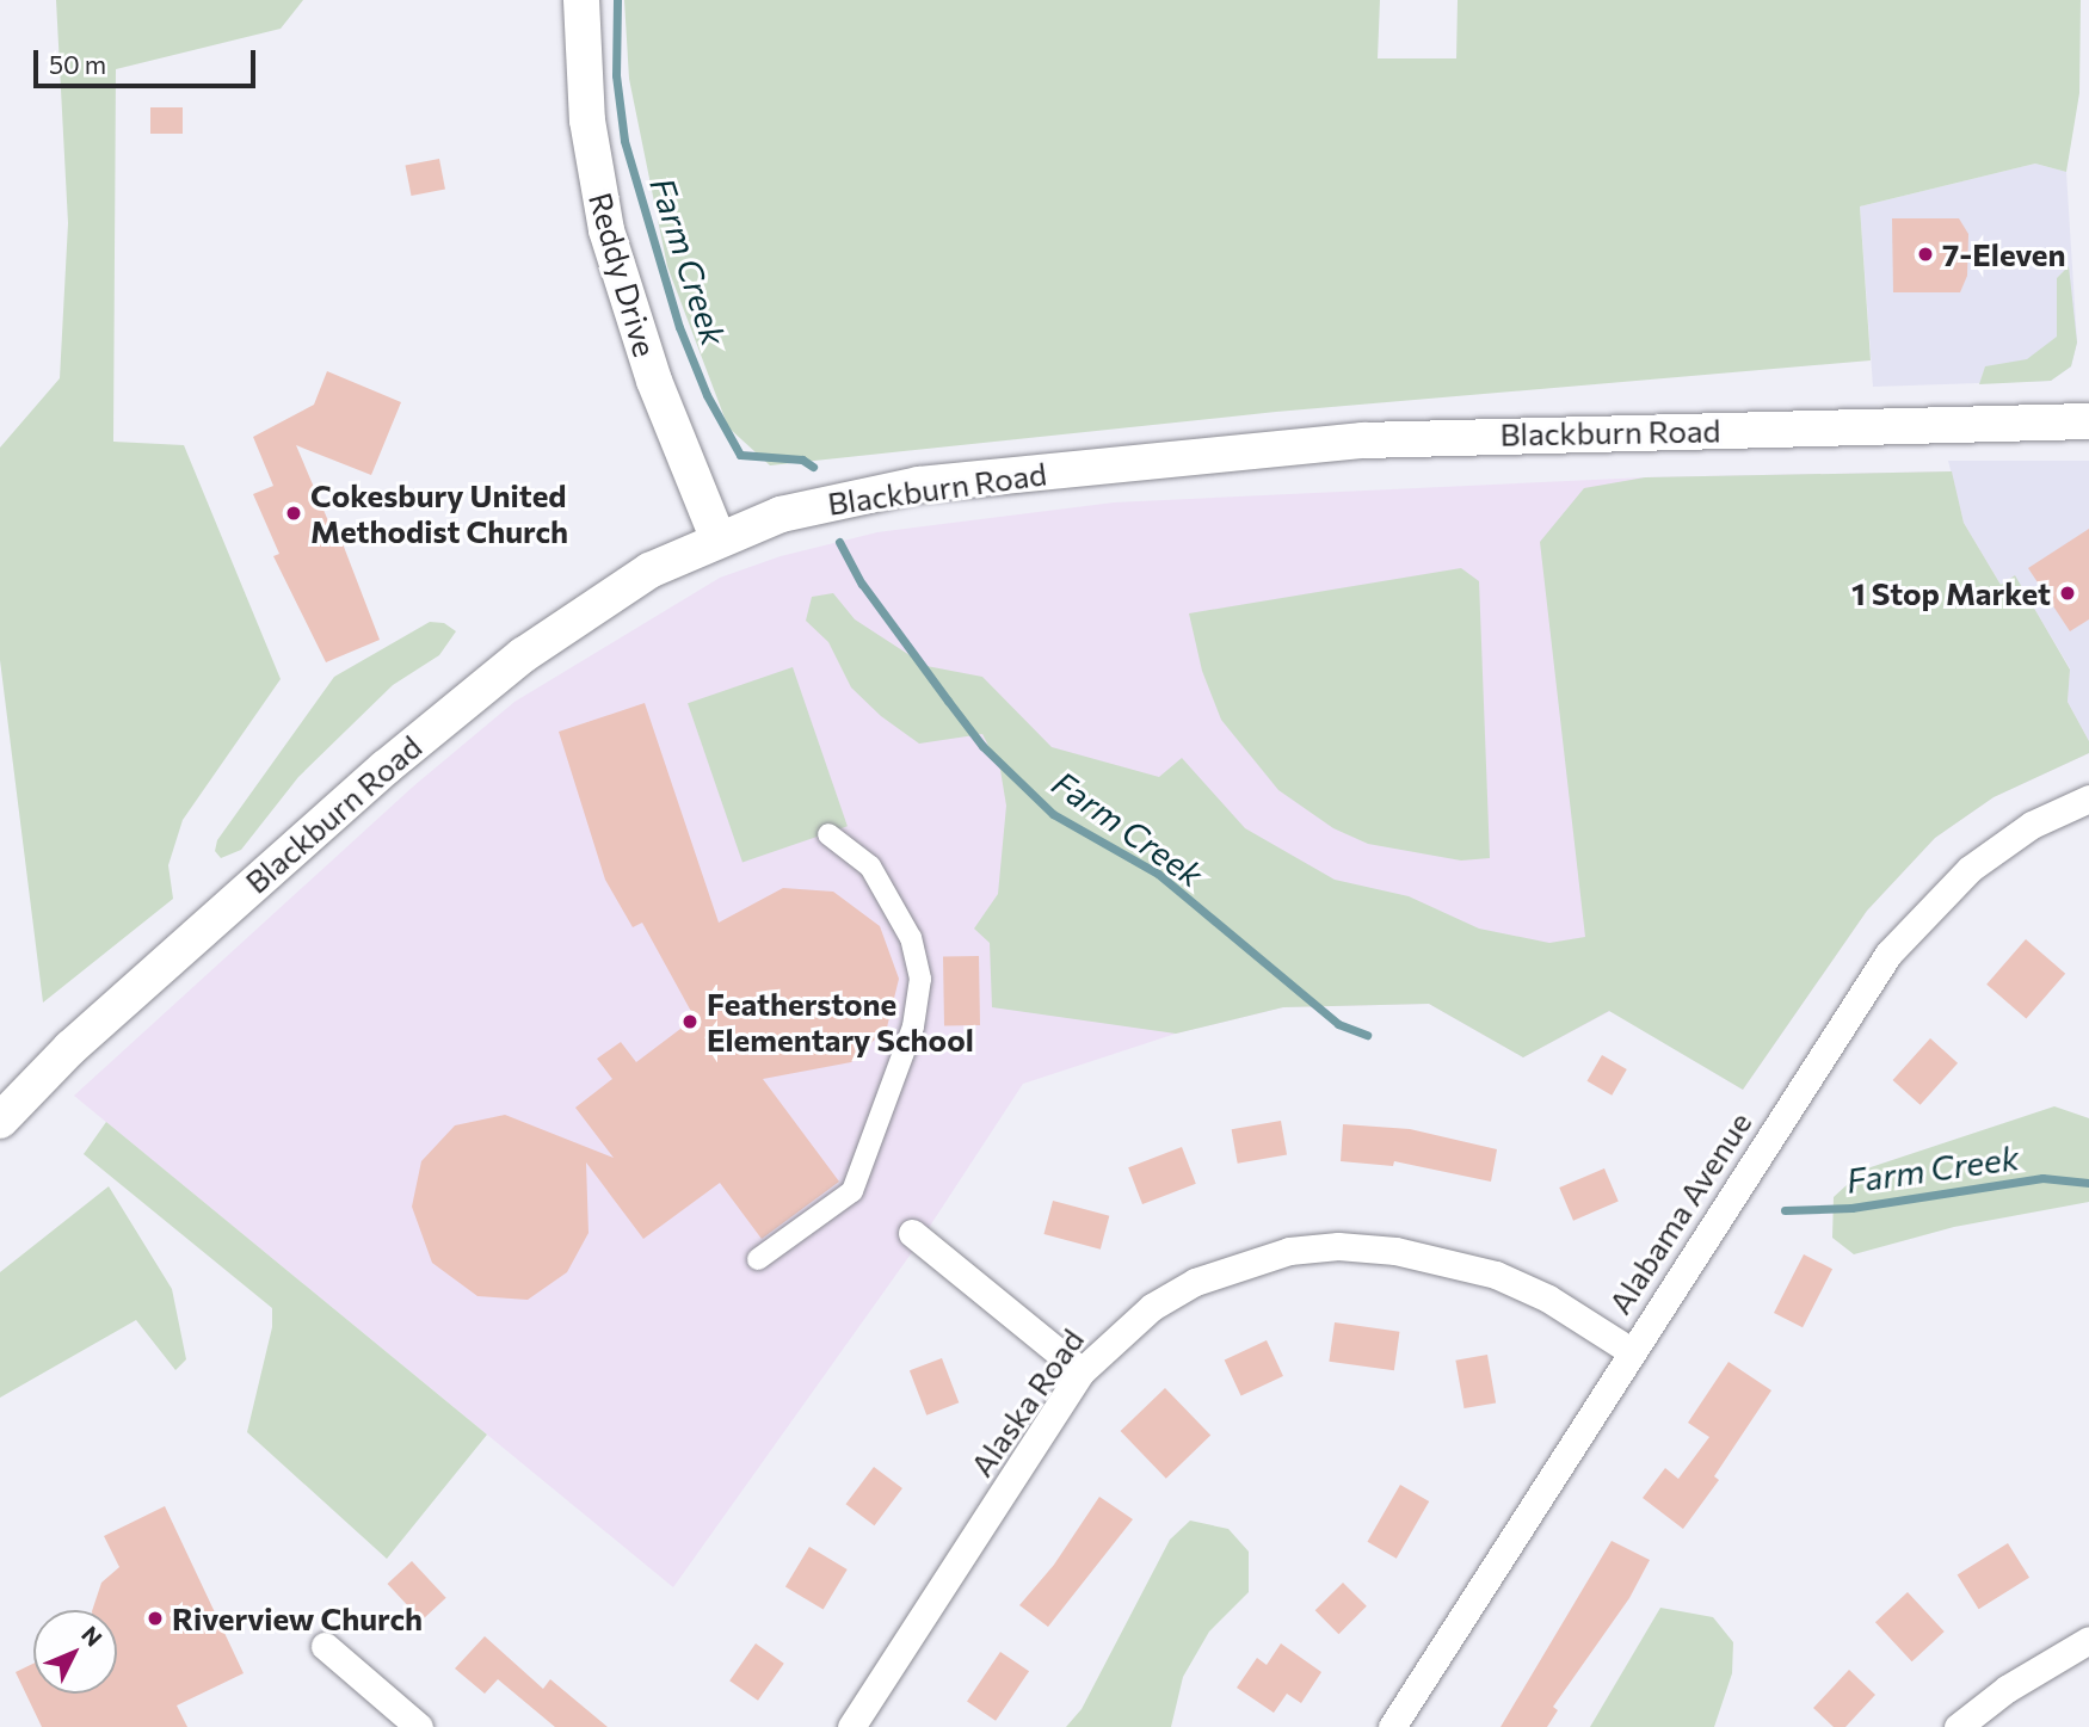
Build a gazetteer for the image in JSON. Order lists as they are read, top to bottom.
{
  "streets": {
    "street": [
      "Reddy Drive",
      "Blackburn Road",
      "Alabama Avenue",
      "Alaska Road"
    ]
  },
  "crossings": [
    ["Reddy Drive", "Blackburn Road"],
    ["Alabama Avenue", "Alaska Road"]
  ],
  "water": ["Farm Creek"],
  "places": [
    "7-Eleven",
    "Cokesbury United Methodist Church",
    "1 Stop Market",
    "Featherstone Elementary School",
    "Riverview Church"
  ],
  "scale_bar": "50 m",
  "north": "top right"
}
